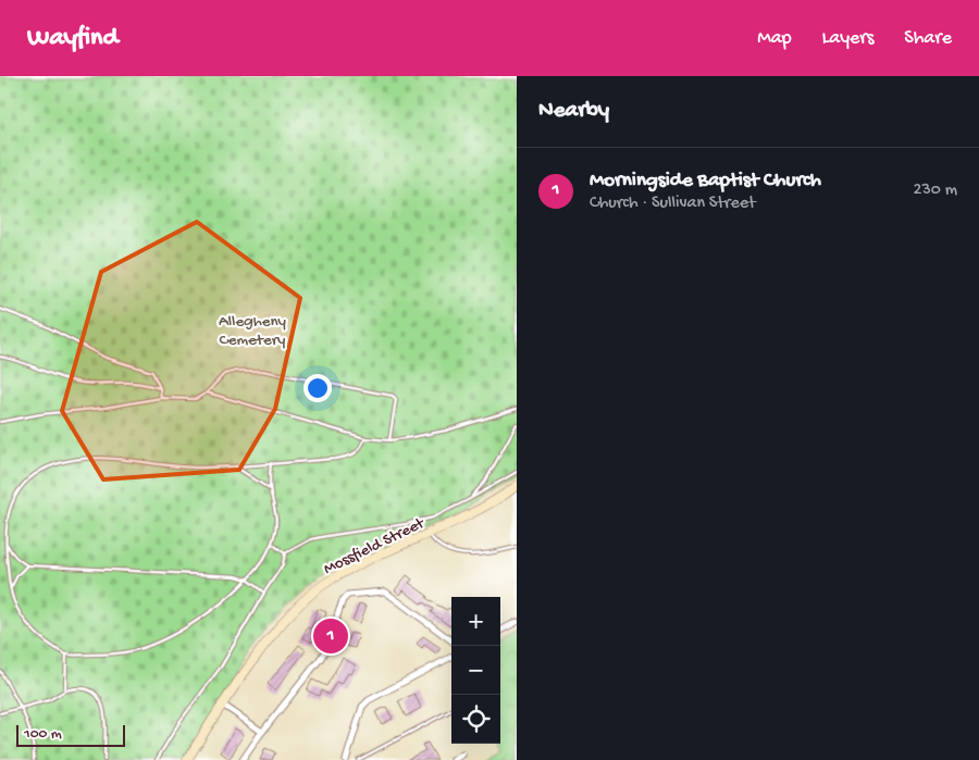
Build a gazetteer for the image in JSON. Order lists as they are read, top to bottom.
{
  "streets": {
    "street": ["Mossfield Street"]
  },
  "parks": ["Allegheny Cemetery"],
  "scale_bar": "100 m",
  "page": {
    "header": "Wayfind",
    "nav": ["Map", "Layers", "Share"],
    "heading": "Nearby",
    "list": [
      {
        "mark": "1",
        "name": "Morningside Baptist Church",
        "note": "Church · Sullivan Street",
        "value": "230 m"
      }
    ],
    "map_buttons": ["+", "−"],
    "pins": "1",
    "scale": "100 m"
  }
}
